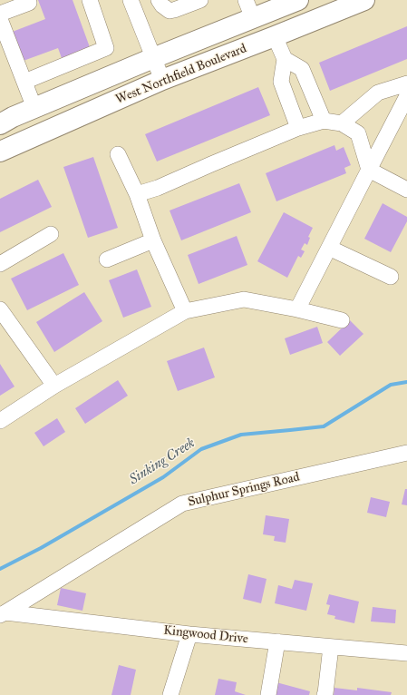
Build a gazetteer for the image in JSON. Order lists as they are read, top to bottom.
{
  "streets": {
    "main road": ["West Northfield Boulevard"],
    "street": ["Sulphur Springs Road", "Kingwood Drive"]
  },
  "crossings": [
    ["Sulphur Springs Road", "Kingwood Drive"]
  ],
  "water": ["Sinking Creek"]
}
